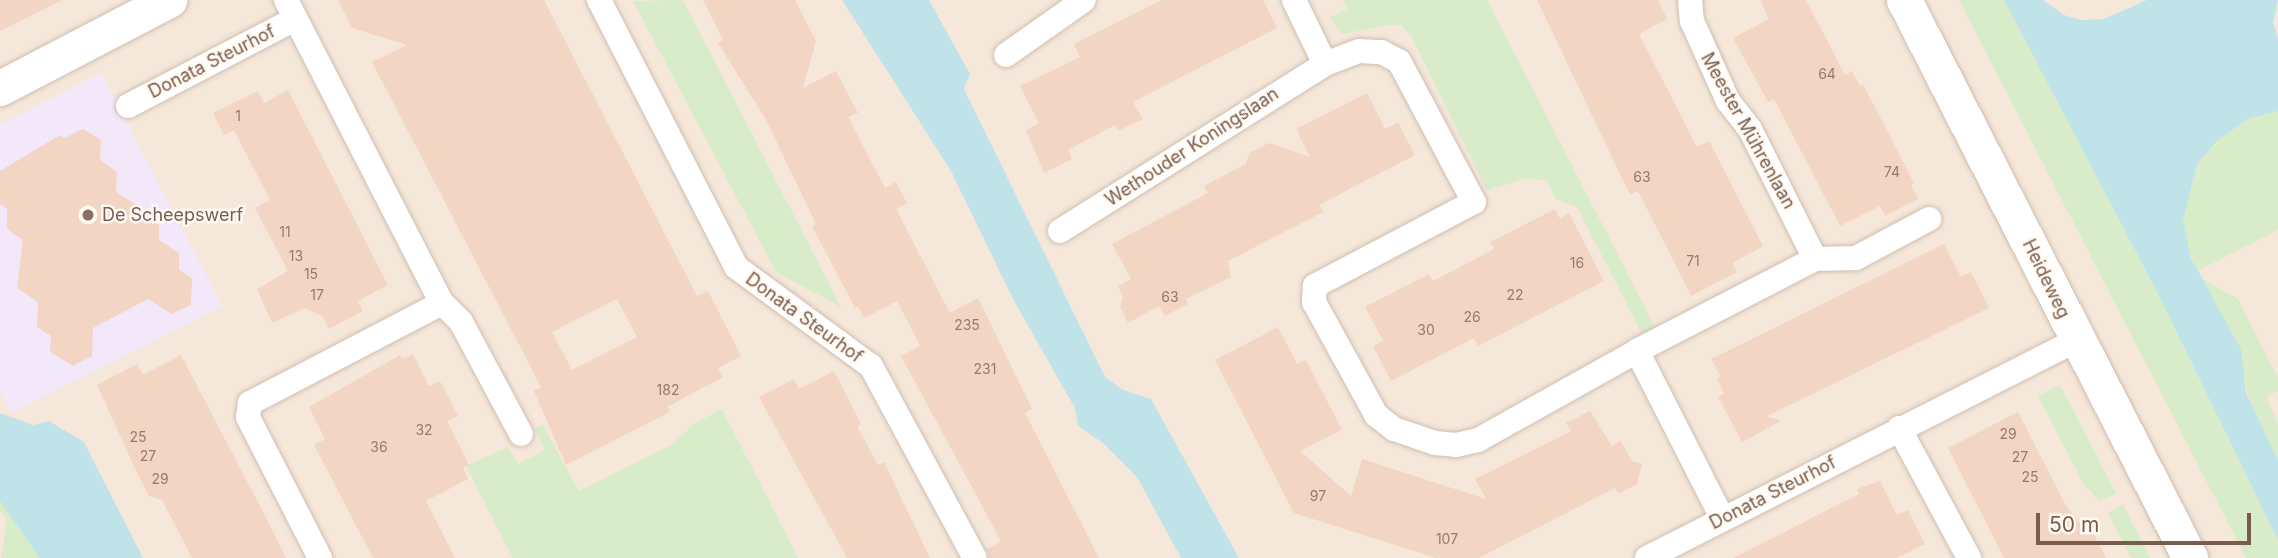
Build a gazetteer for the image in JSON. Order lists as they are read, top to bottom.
{
  "streets": {
    "street": [
      "Donata Steurhof",
      "Meester Mührenlaan",
      "Wethouder Koningslaan",
      "Heideweg"
    ]
  },
  "crossings": [
    ["Donata Steurhof", "Heideweg"]
  ],
  "places": ["De Scheepswerf"],
  "house_numbers": [
    "64",
    "1",
    "74",
    "63",
    "11",
    "13",
    "71",
    "16",
    "15",
    "17",
    "22",
    "63",
    "26",
    "235",
    "30",
    "231",
    "182",
    "32",
    "29",
    "25",
    "36",
    "27",
    "27",
    "25",
    "29",
    "97",
    "107"
  ],
  "scale_bar": "50 m"
}
